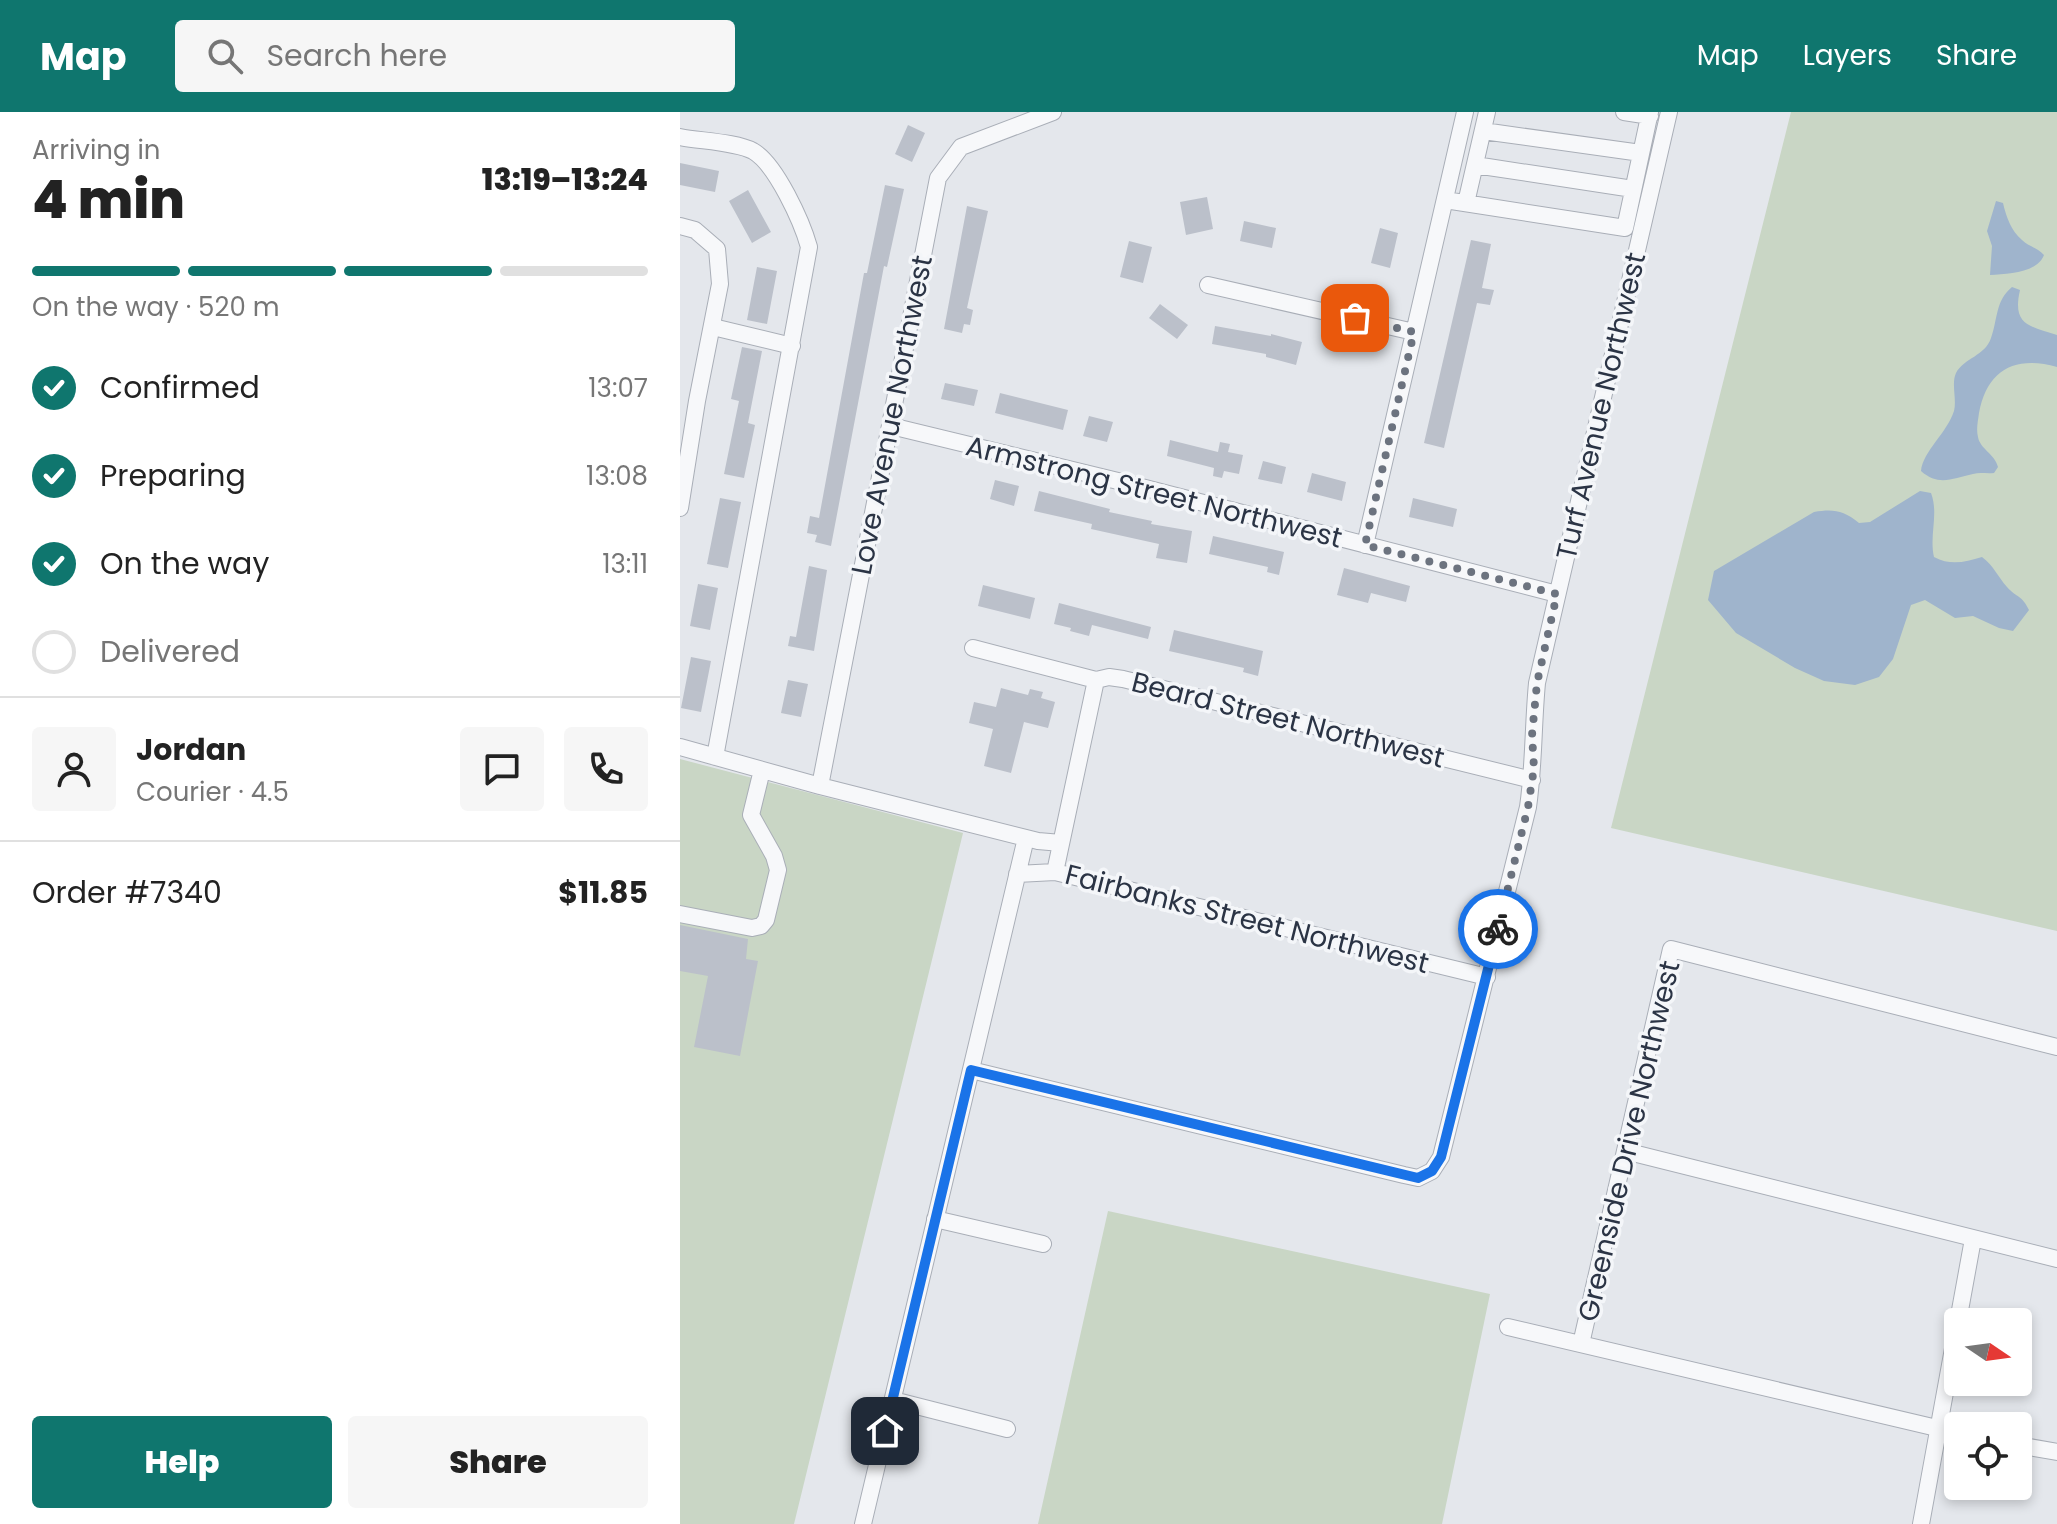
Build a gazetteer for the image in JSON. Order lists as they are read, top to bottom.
{
  "streets": {
    "street": [
      "Turf Avenue Northwest",
      "Love Avenue Northwest",
      "Armstrong Street Northwest",
      "Beard Street Northwest",
      "Fairbanks Street Northwest",
      "Greenside Drive Northwest"
    ]
  },
  "crossings": [
    ["Turf Avenue Northwest", "Armstrong Street Northwest"],
    ["Turf Avenue Northwest", "Beard Street Northwest"],
    ["Turf Avenue Northwest", "Fairbanks Street Northwest"],
    ["Love Avenue Northwest", "Armstrong Street Northwest"],
    ["Beard Street Northwest", "Fairbanks Street Northwest"]
  ],
  "north": "right",
  "page": {
    "header": "Map",
    "search": "Search here",
    "nav": ["Map", "Layers", "Share"],
    "heading": ["4 min", "Arriving in", "13:19–13:24"],
    "panel": [
      "Jordan",
      "Courier · 4.5",
      "Order #7340",
      "$11.85"
    ],
    "bar": "On the way · 520 m",
    "list": [
      ["Confirmed", "13:07"],
      ["Preparing", "13:08"],
      ["On the way", "13:11"],
      "Delivered"
    ],
    "buttons": ["Help", "Share"]
  }
}
